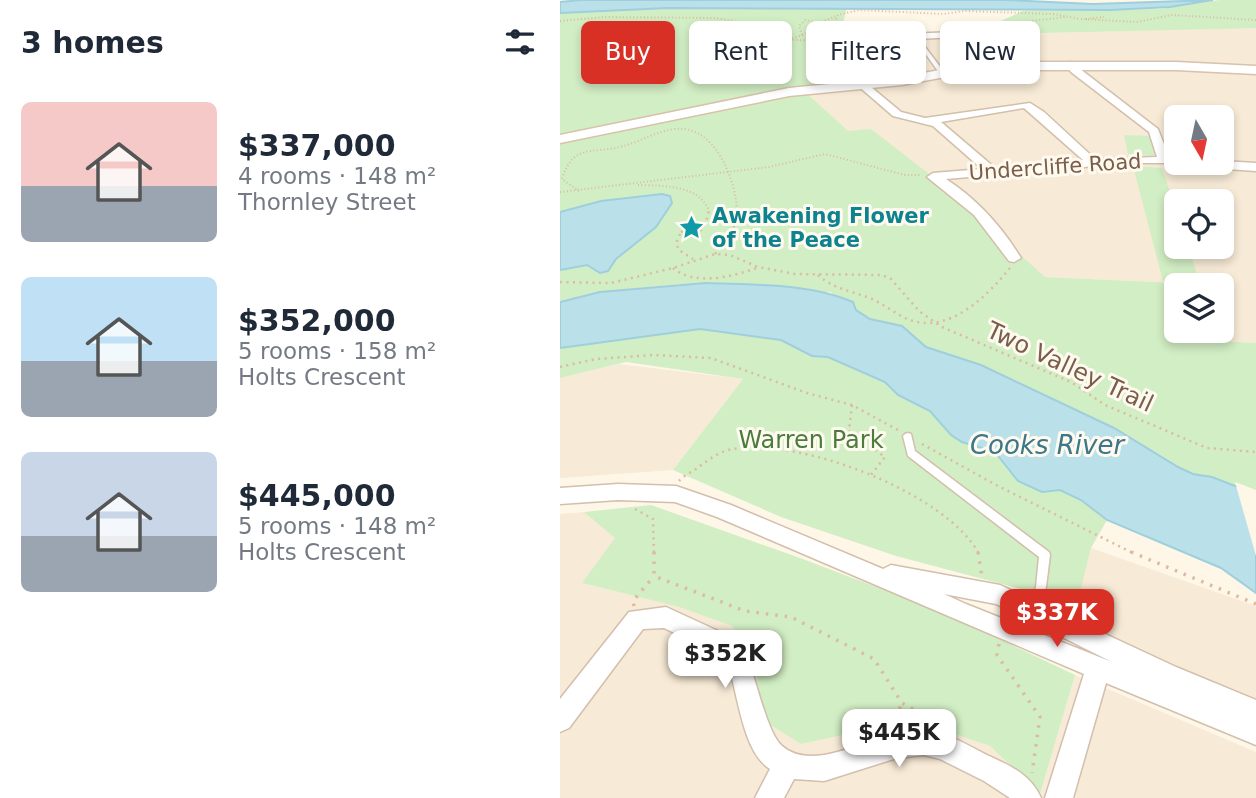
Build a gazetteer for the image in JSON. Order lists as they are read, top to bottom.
{
  "streets": {
    "street": ["Undercliffe Road"],
    "path": ["Two Valley Trail"]
  },
  "water": ["Cooks River"],
  "parks": ["Warren Park"],
  "places": {
    "place": ["Awakening Flower of the Peace"]
  },
  "north": "bottom",
  "page": {
    "heading": "3 homes",
    "chip": [
      "Buy",
      "Rent",
      "Filters",
      "New"
    ],
    "list": [
      {
        "name": "$337,000",
        "note": "4 rooms · 148 m² · Thornley Street"
      },
      {
        "name": "$352,000",
        "note": "5 rooms · 158 m² · Holts Crescent"
      },
      {
        "name": "$445,000",
        "note": "5 rooms · 148 m² · Holts Crescent"
      }
    ],
    "price": ["$337K", "$352K", "$445K"]
  }
}
